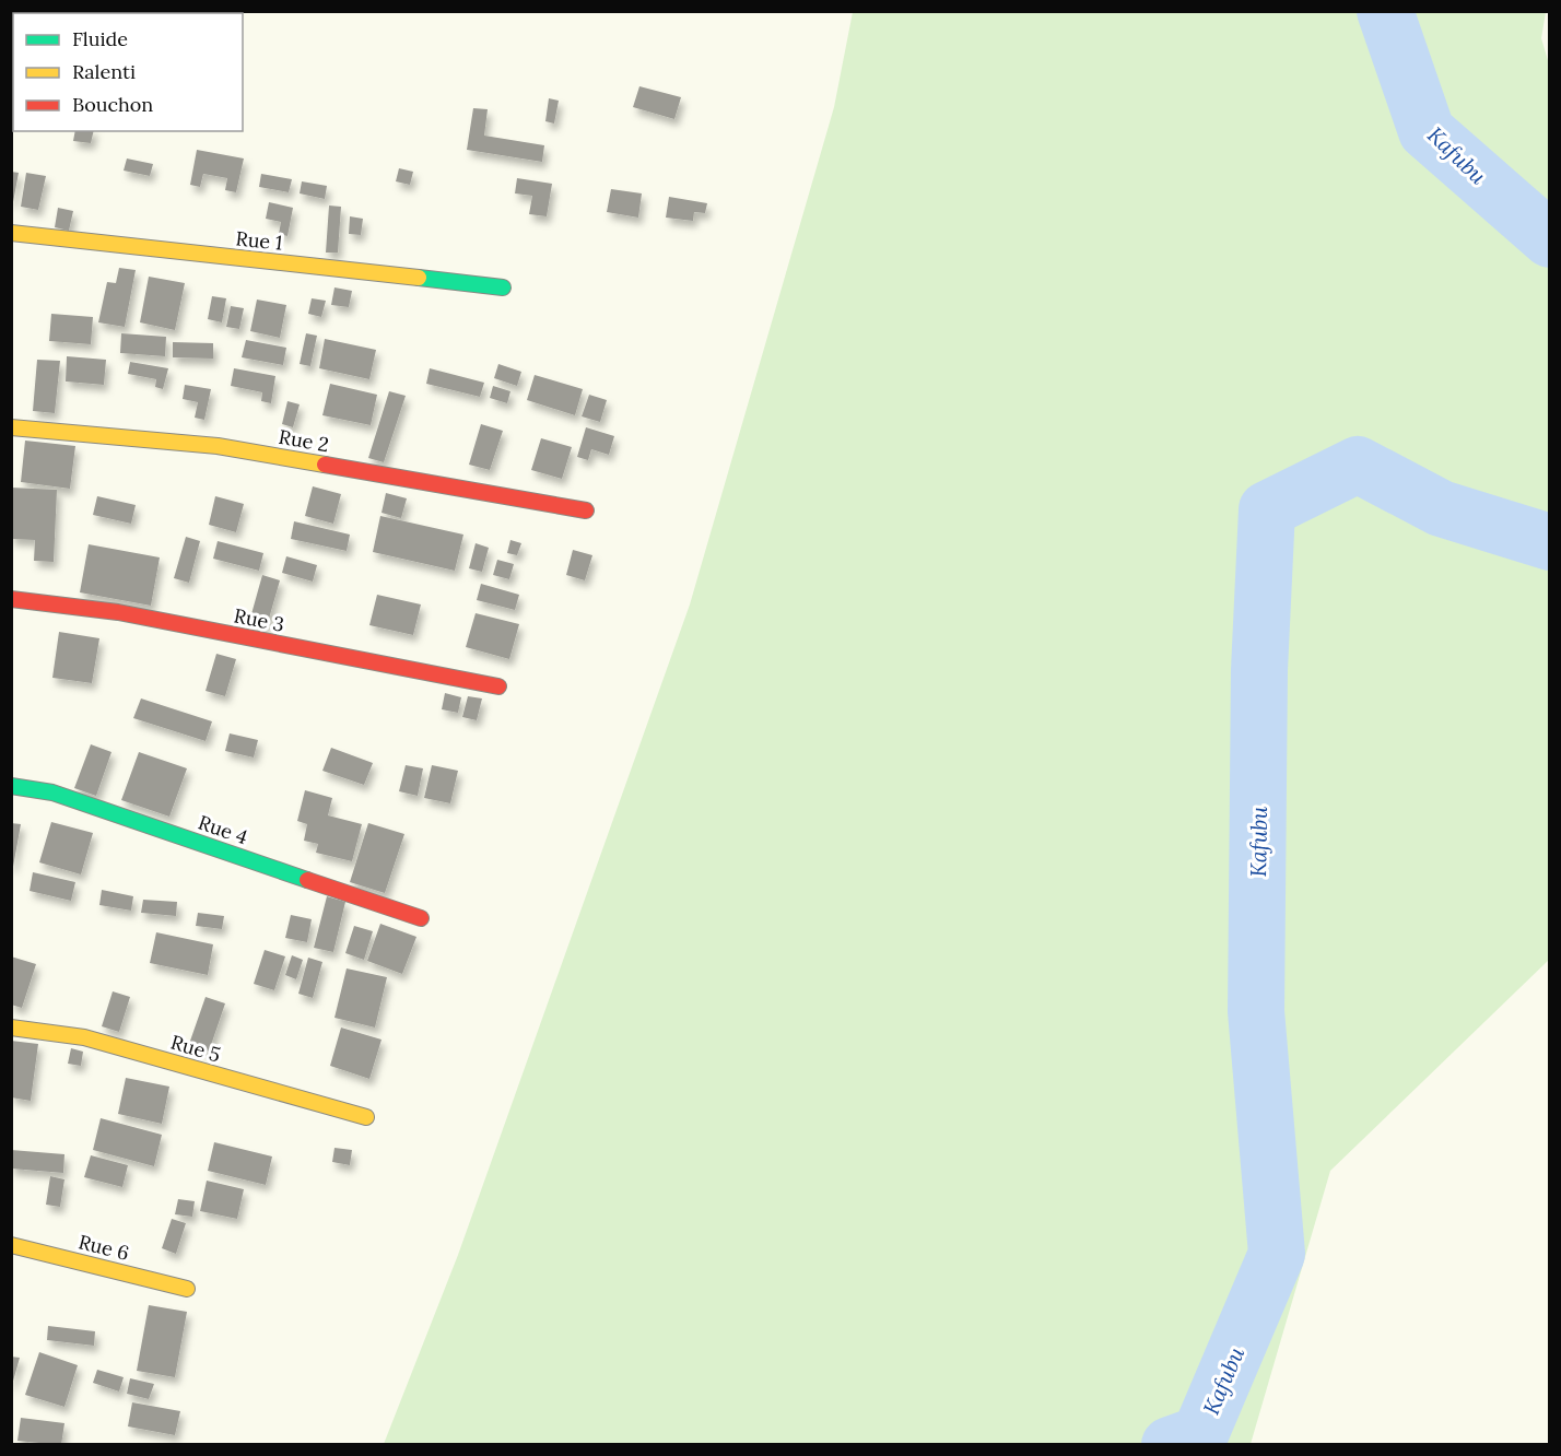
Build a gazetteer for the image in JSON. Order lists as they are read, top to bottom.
{
  "streets": {
    "street": [
      "Rue 1",
      "Rue 2",
      "Rue 3",
      "Rue 4",
      "Rue 5",
      "Rue 6"
    ]
  },
  "water": ["Kafubu"],
  "legend": ["Fluide", "Ralenti", "Bouchon"]
}
